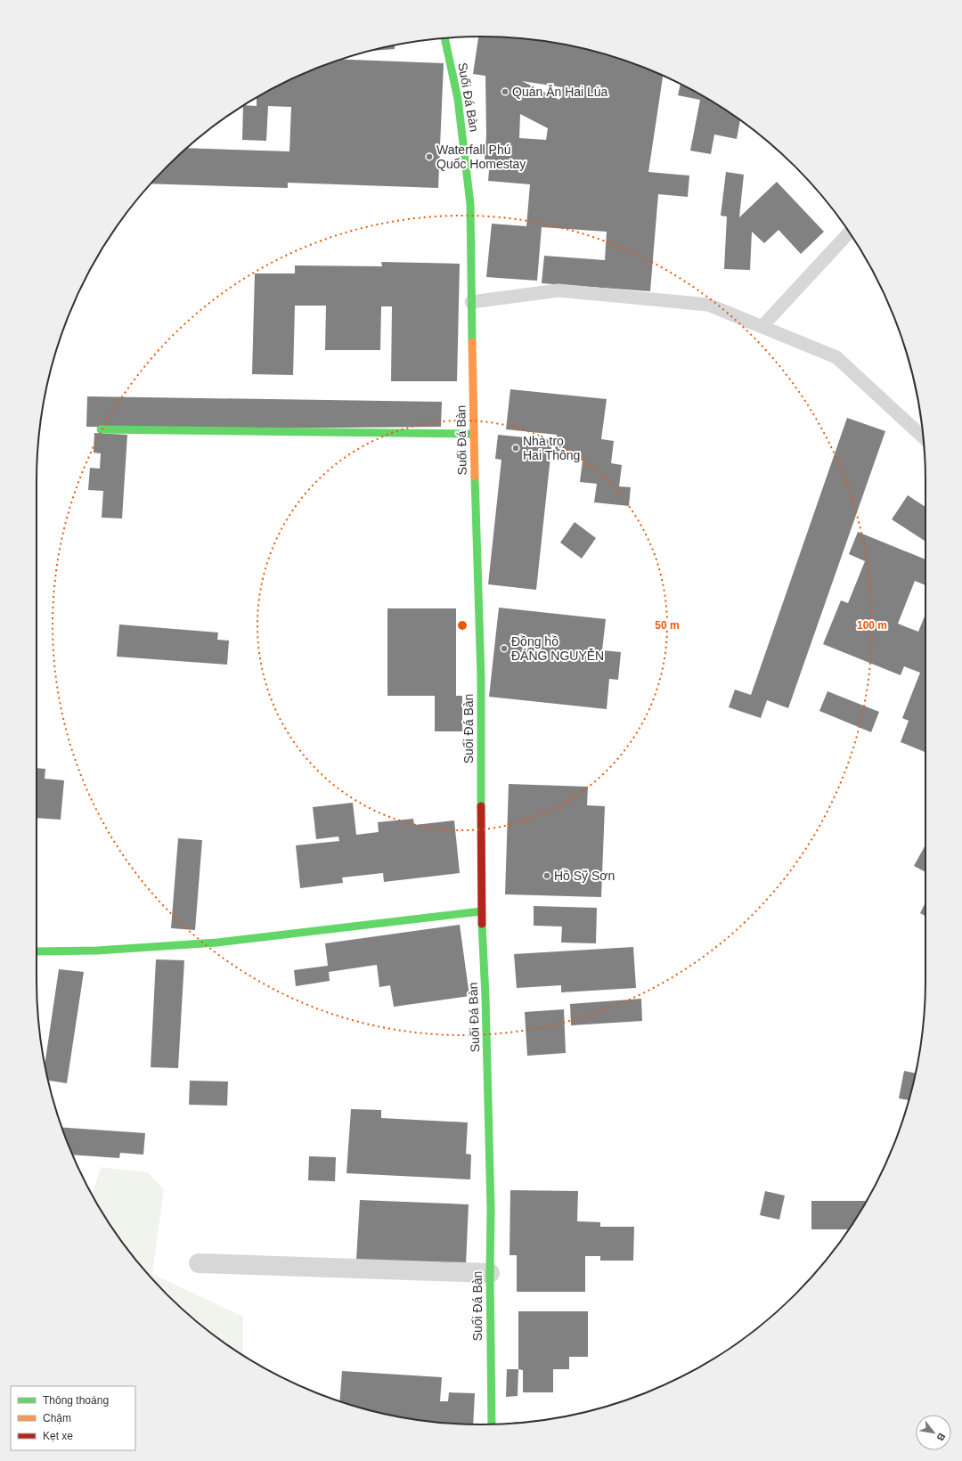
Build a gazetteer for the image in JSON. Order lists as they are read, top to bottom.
{
  "streets": {
    "street": ["Suối Đá Bàn"]
  },
  "places": [
    "Quán Ăn Hai Lúa",
    "Waterfall Phú Quốc Homestay",
    "Nhà trọ Hai Thông",
    "Đồng hồ ĐÁNG NGUYỄN",
    "Hồ Sỹ Sơn"
  ],
  "legend": ["Thông thoáng", "Chậm", "Kẹt xe"],
  "north": "bottom right",
  "rings": ["50 m", "100 m"]
}
